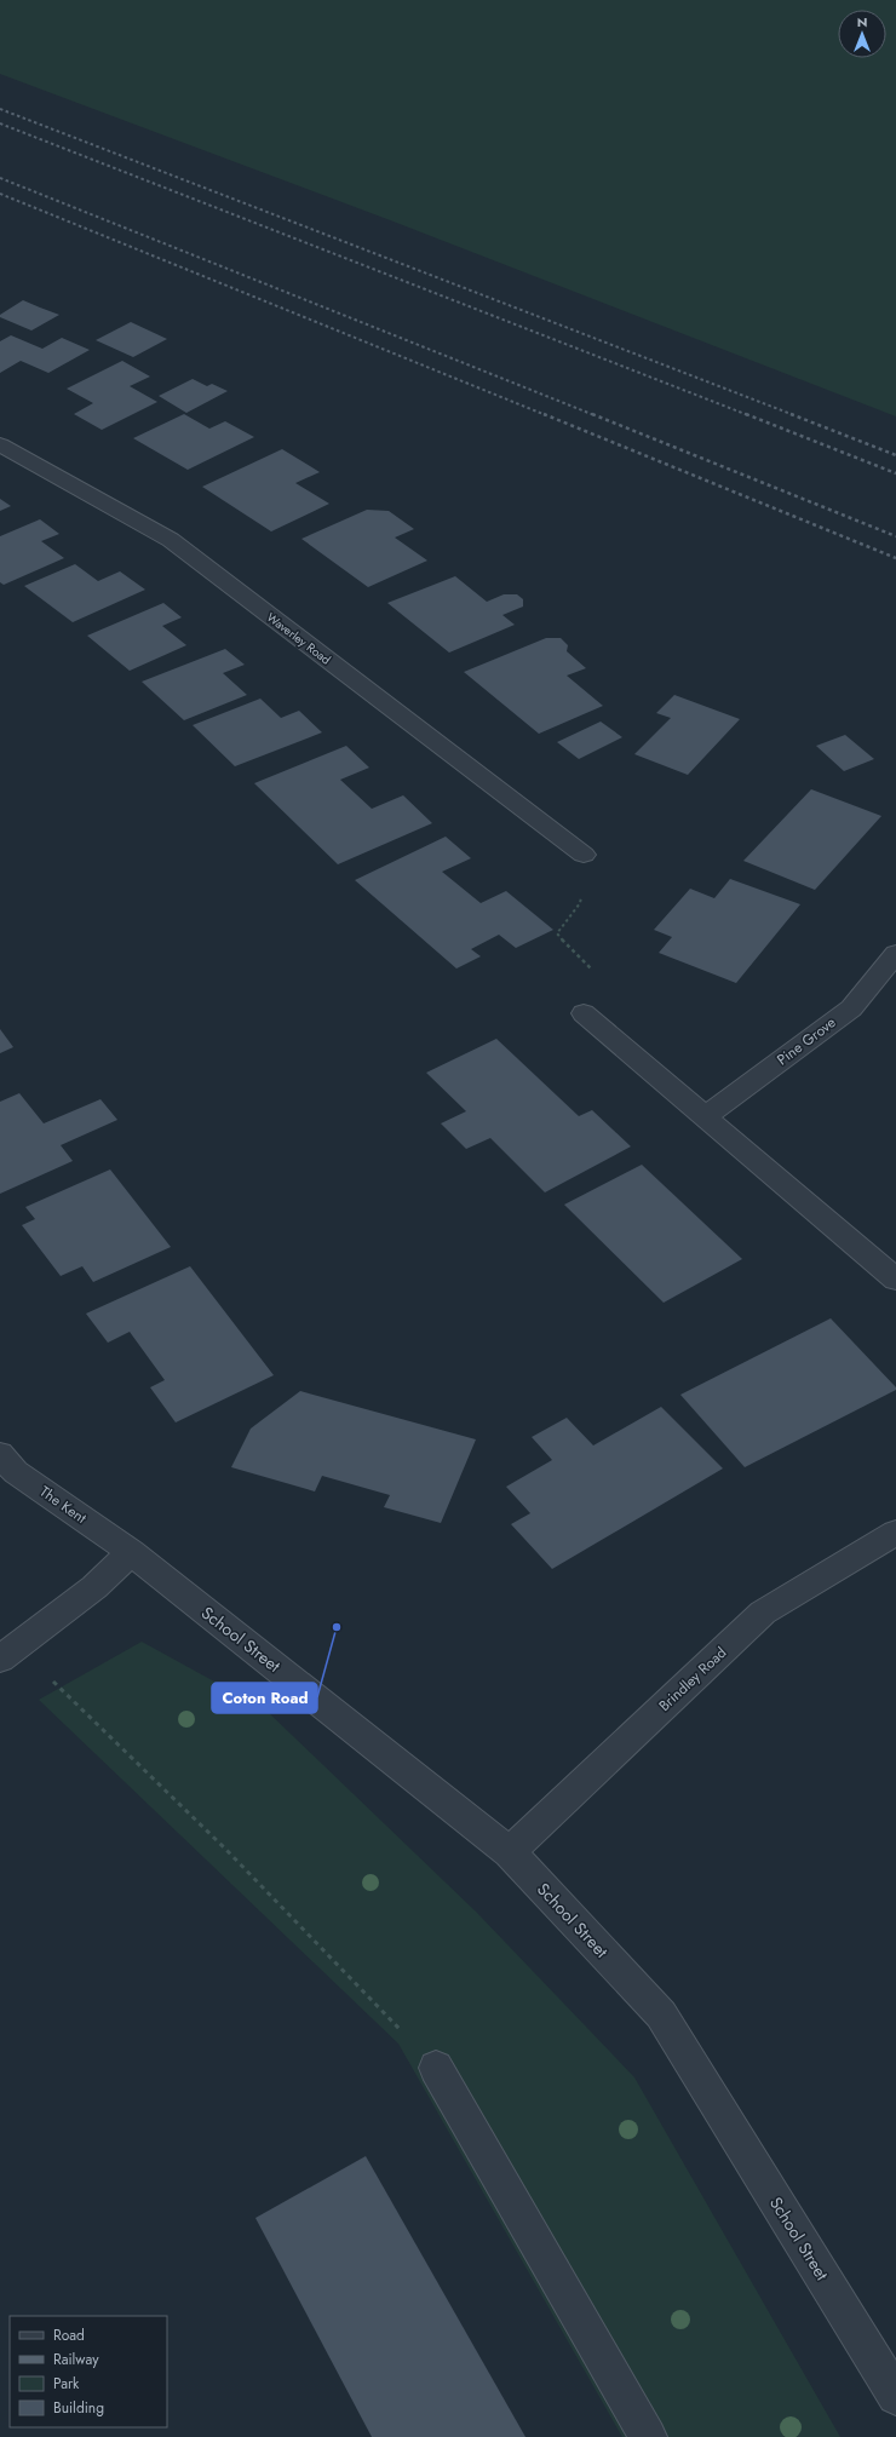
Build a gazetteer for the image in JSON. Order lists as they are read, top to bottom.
{
  "streets": {
    "street": [
      "Waverley Road",
      "Pine Grove",
      "The Kent",
      "School Street",
      "Brindley Road"
    ]
  },
  "crossings": [
    ["The Kent", "School Street"],
    ["School Street", "Brindley Road"]
  ],
  "places": ["Coton Road"],
  "legend": [
    "Road",
    "Railway",
    "Park",
    "Building"
  ],
  "north": "top"
}
